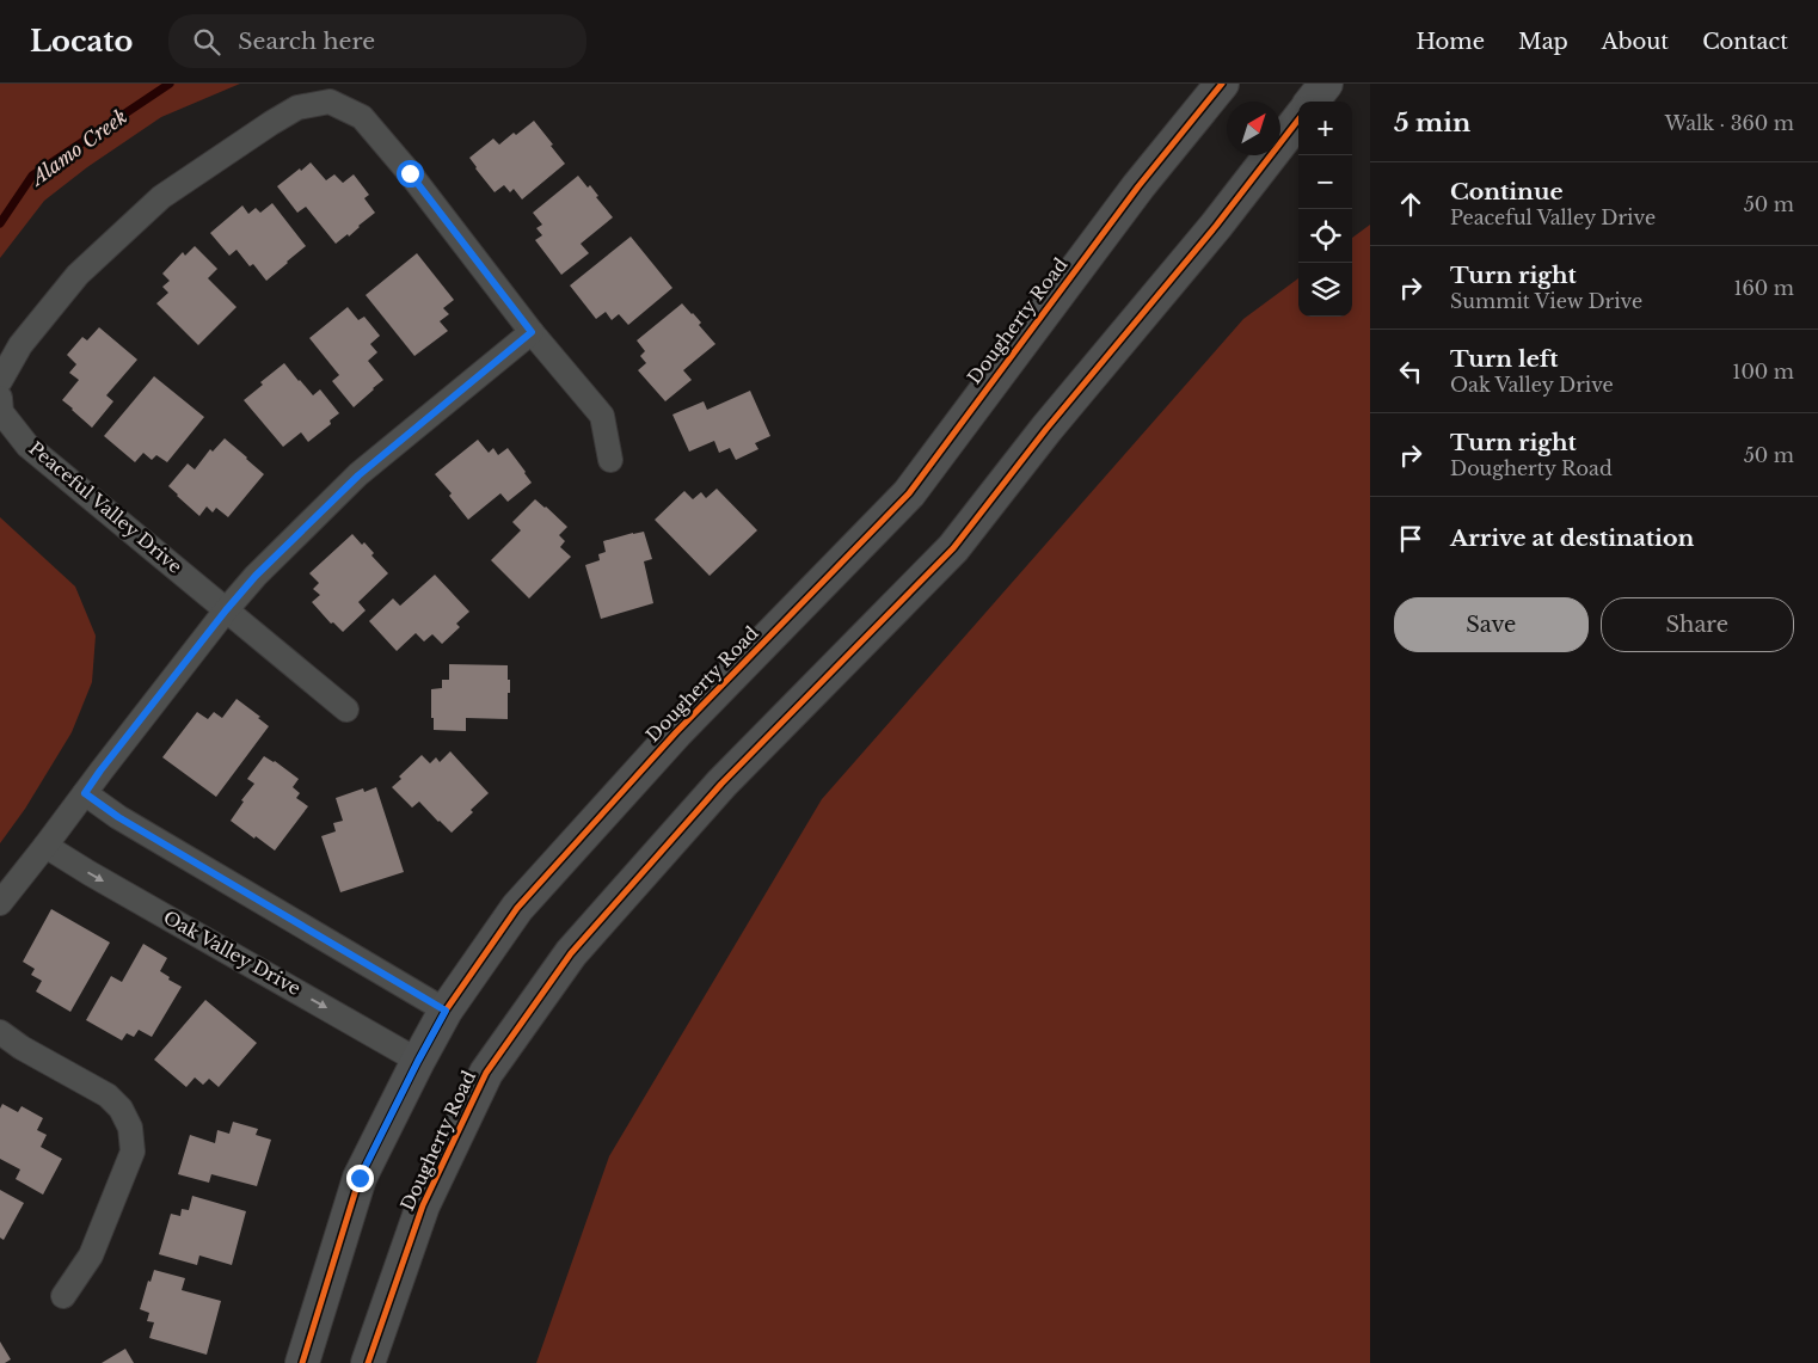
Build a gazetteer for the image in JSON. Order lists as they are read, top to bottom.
{
  "streets": {
    "main road": ["Dougherty Road"],
    "street": ["Peaceful Valley Drive", "Oak Valley Drive"]
  },
  "crossings": [
    ["Dougherty Road", "Oak Valley Drive"]
  ],
  "water": ["Alamo Creek"],
  "north": "top right",
  "page": {
    "header": "Locato",
    "search": "Search here",
    "nav": [
      "Home",
      "Map",
      "About",
      "Contact"
    ],
    "heading": ["5 min", "Walk · 360 m"],
    "map_buttons": ["+", "−"],
    "list": [
      ["Continue", "Peaceful Valley Drive", "50 m"],
      ["Turn right", "Summit View Drive", "160 m"],
      ["Turn left", "Oak Valley Drive", "100 m"],
      ["Turn right", "Dougherty Road", "50 m"],
      "Arrive at destination"
    ],
    "buttons": ["Save", "Share"]
  }
}
